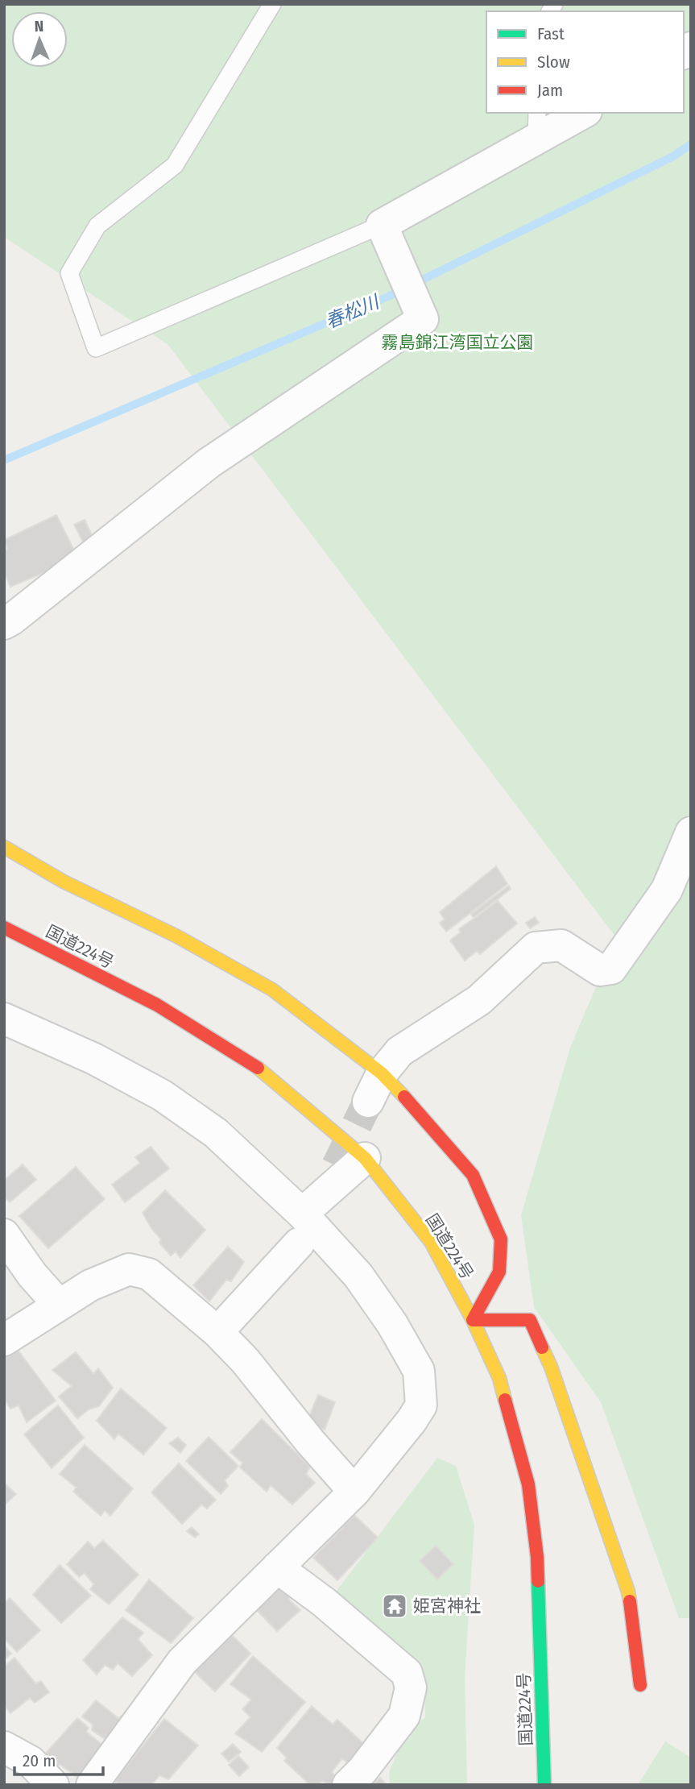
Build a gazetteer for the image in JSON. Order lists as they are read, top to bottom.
{
  "streets": {
    "main road": ["国道224号"]
  },
  "water": ["春松川"],
  "parks": ["霧島錦江湾国立公園"],
  "places": {
    "temple": ["姫宮神社"]
  },
  "legend": ["Fast", "Slow", "Jam"],
  "scale_bar": "20 m",
  "north": "top"
}
